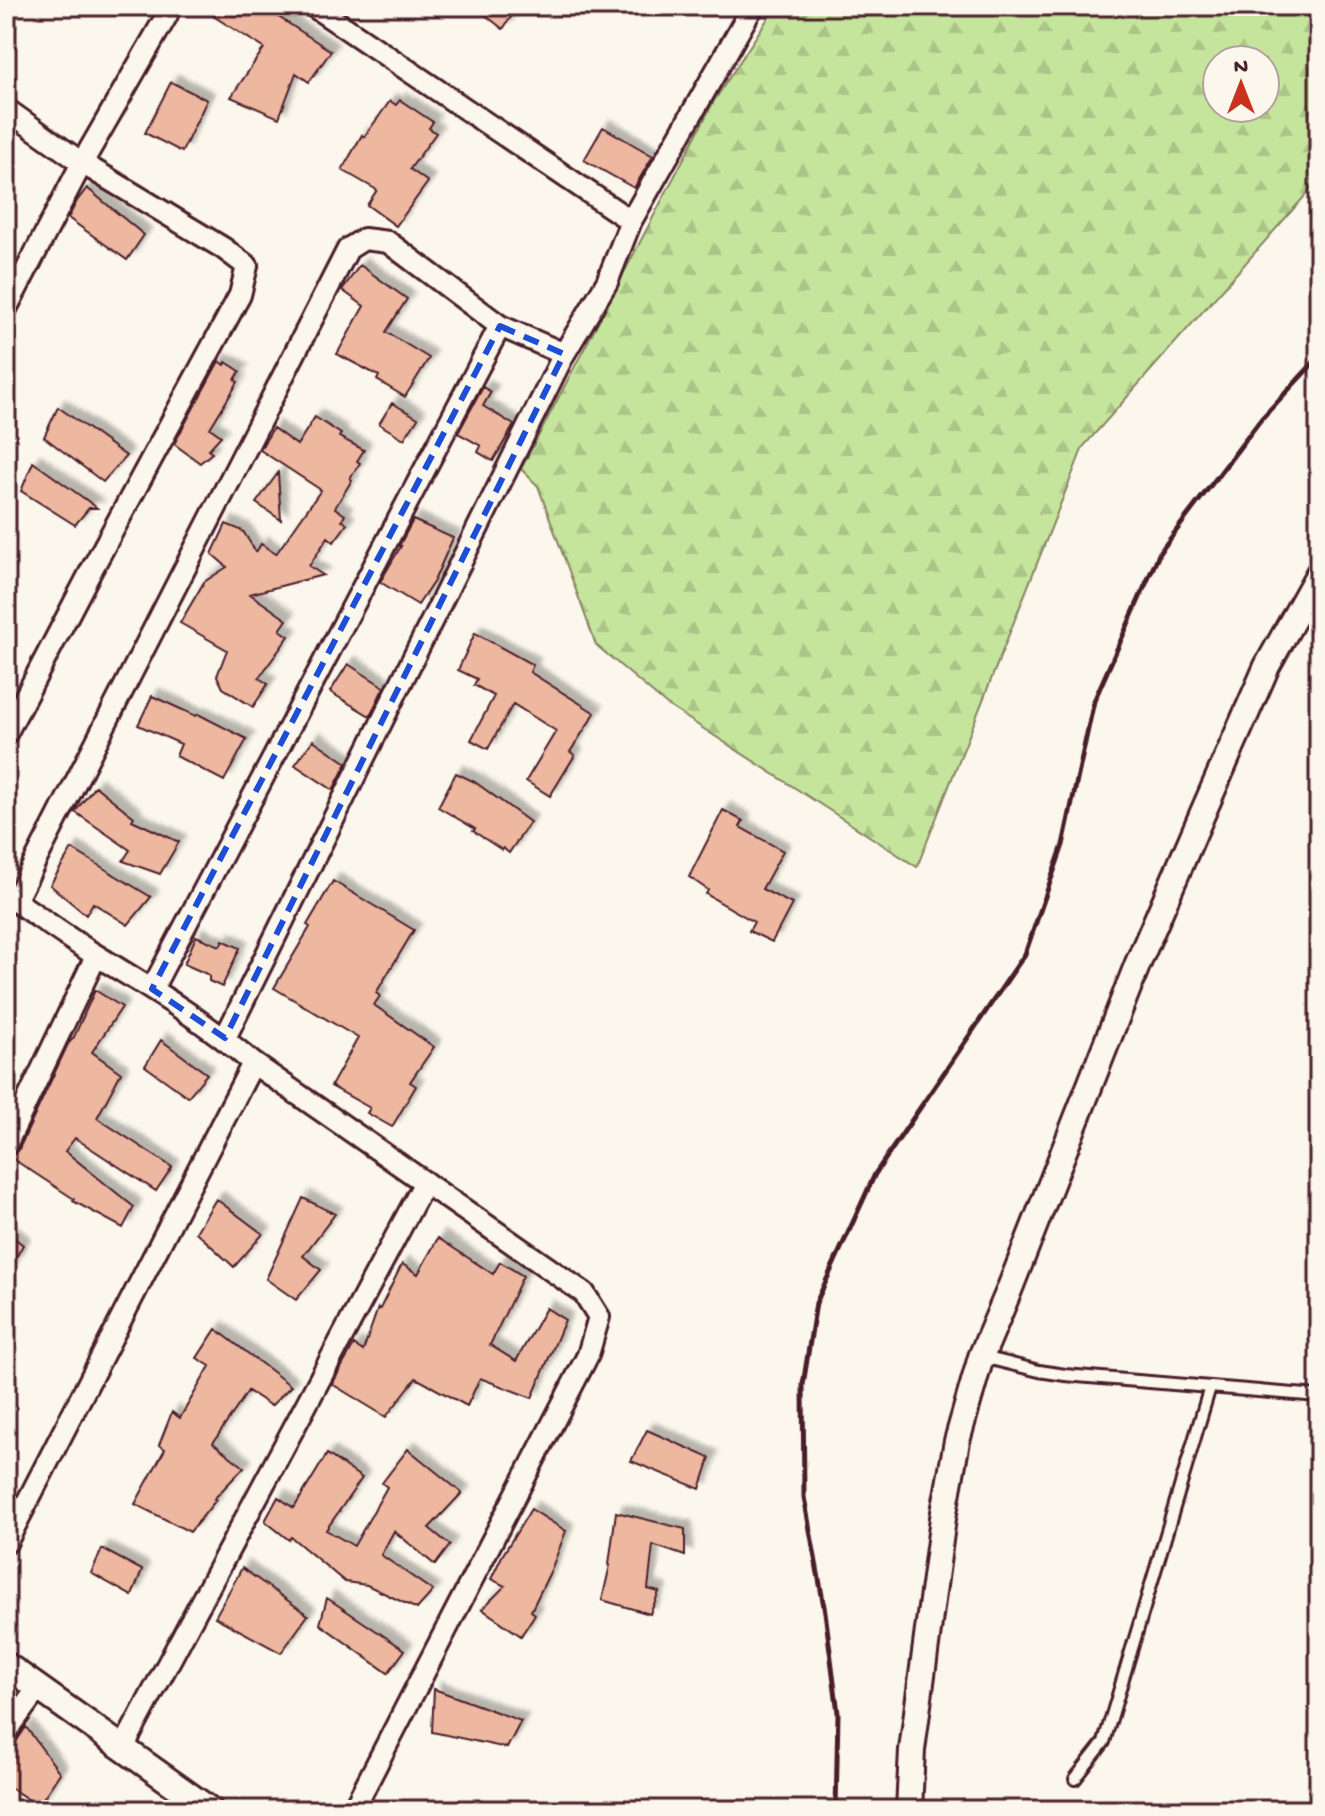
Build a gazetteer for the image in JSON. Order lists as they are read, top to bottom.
{
  "north": "top"
}
